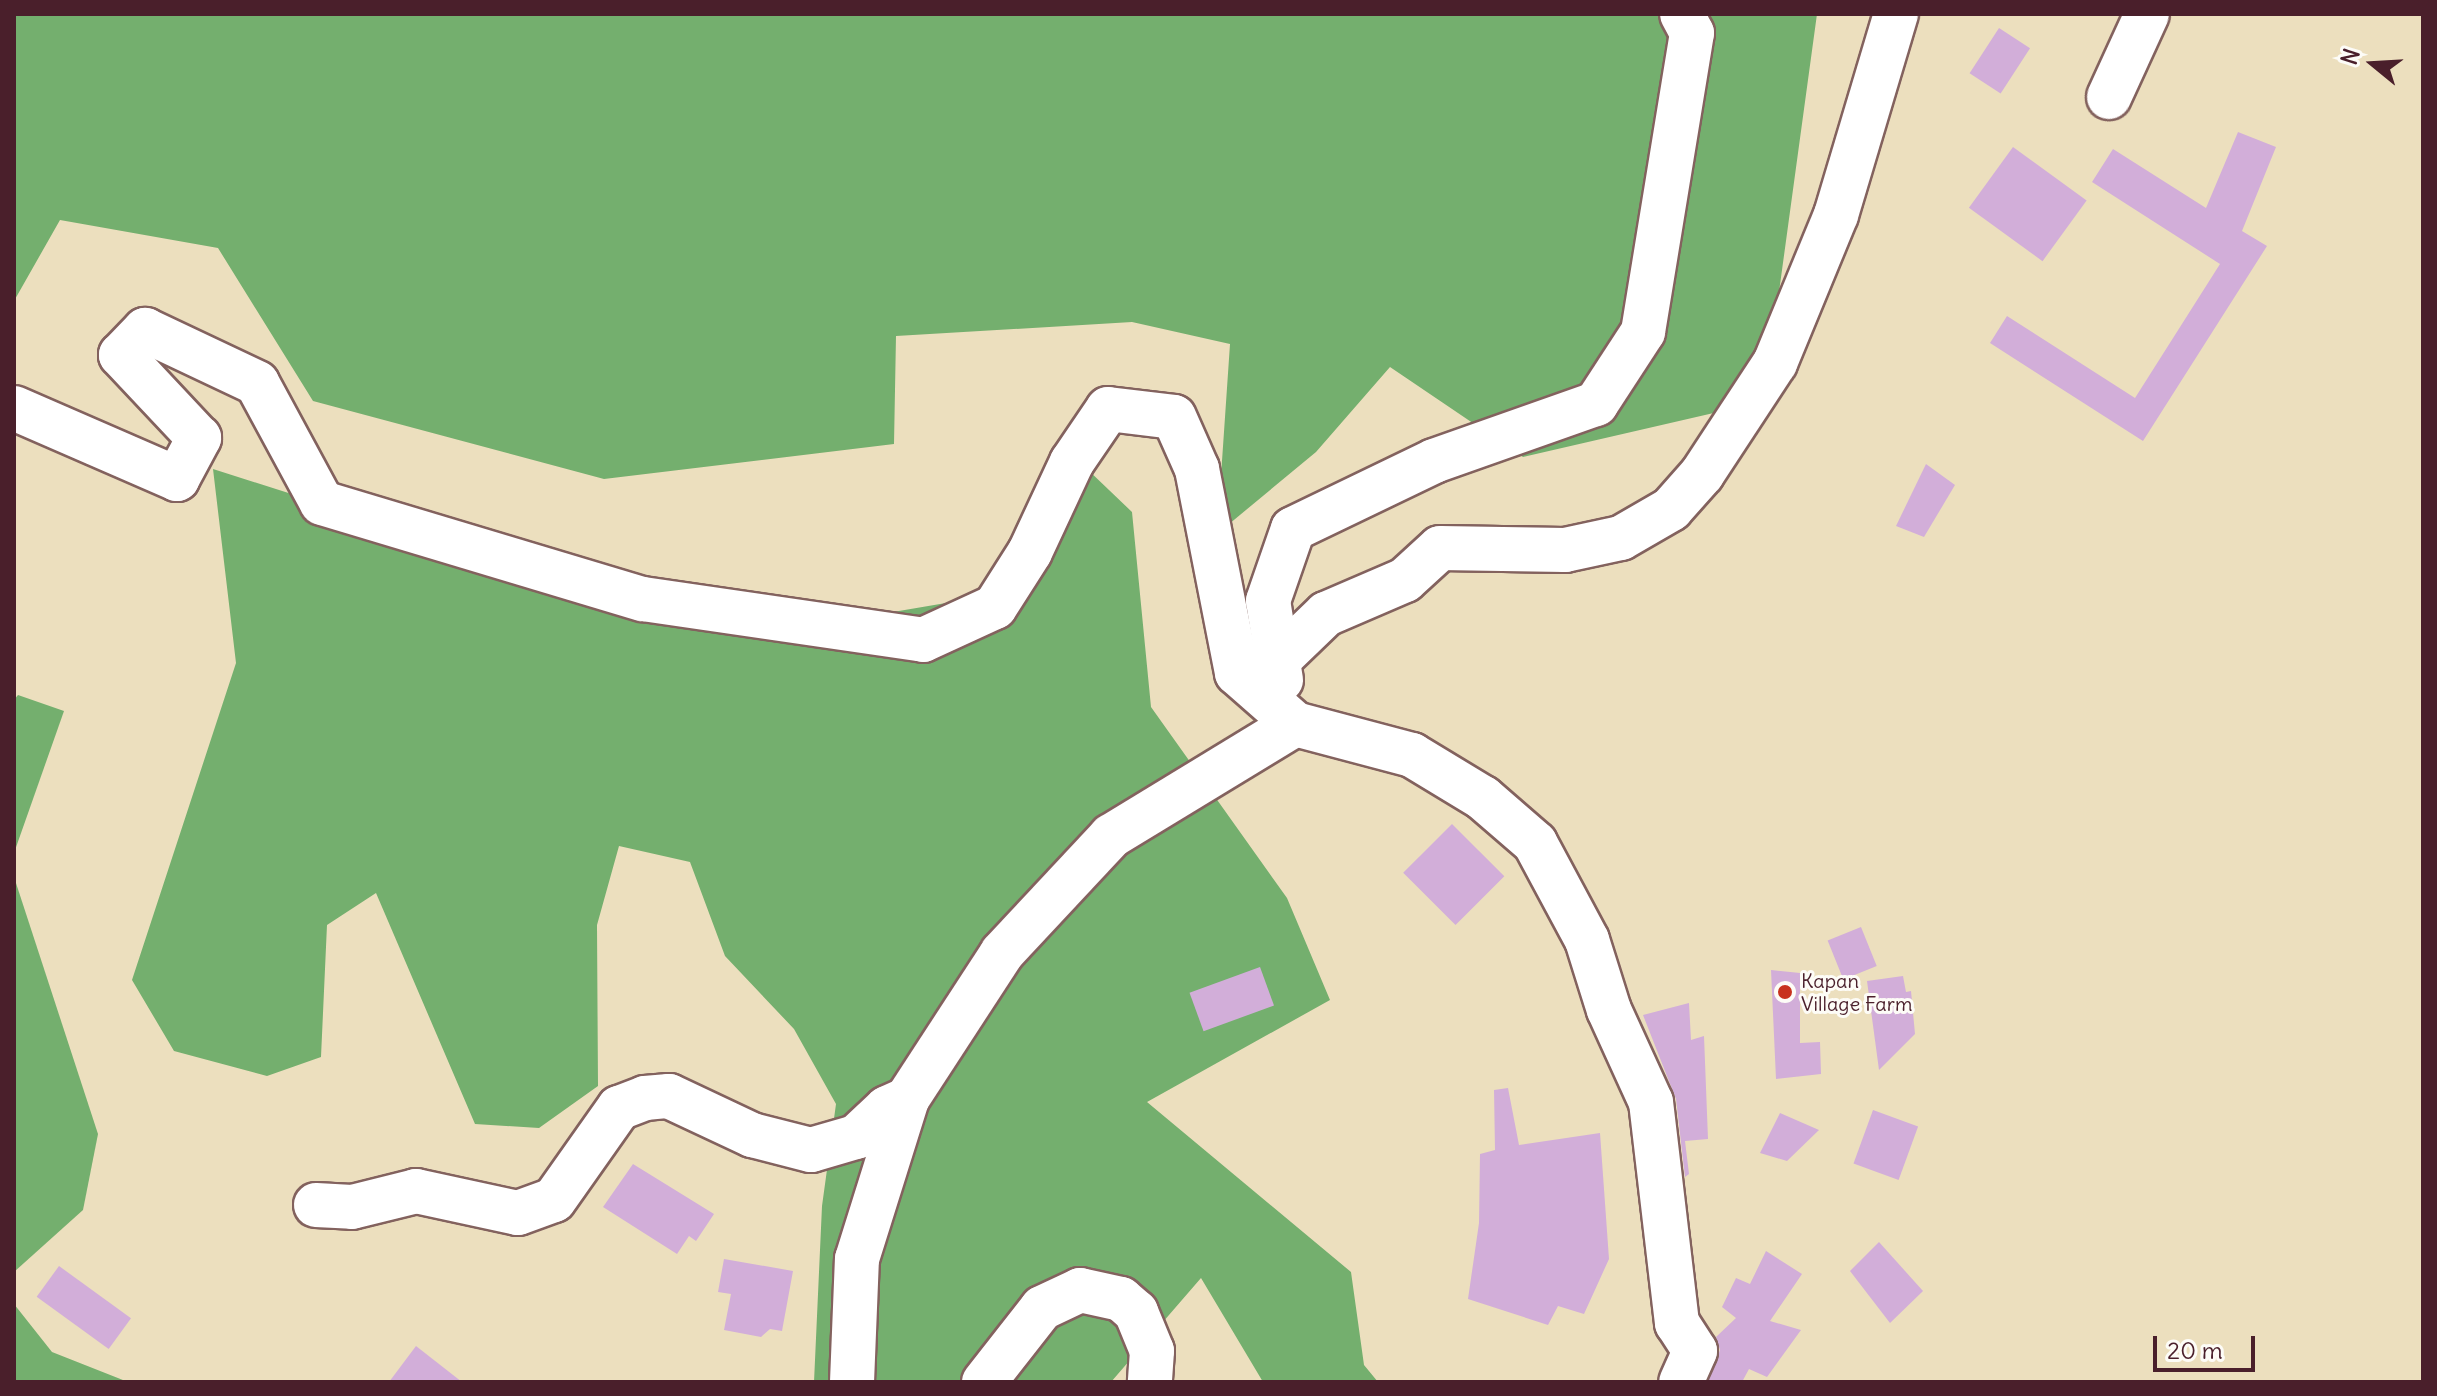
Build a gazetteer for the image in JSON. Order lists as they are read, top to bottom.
{
  "places": ["Kapan Village Farm"],
  "scale_bar": "20 m",
  "north": "left"
}
